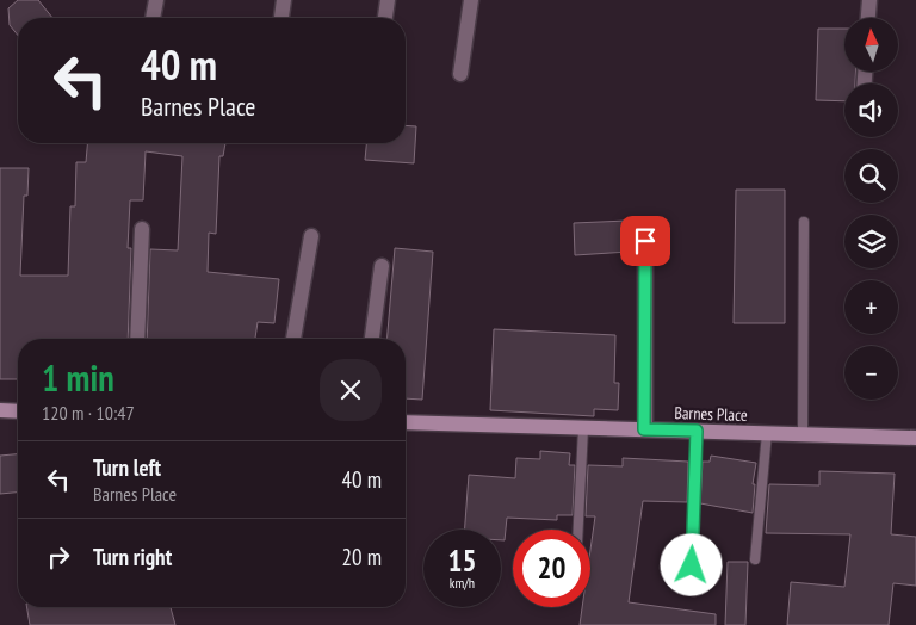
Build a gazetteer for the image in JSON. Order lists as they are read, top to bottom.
{
  "streets": {
    "street": ["Barnes Place"]
  },
  "north": "top",
  "page": {
    "map_buttons": ["+", "−"],
    "turn": ["40 m", "Barnes Place"],
    "heading": ["1 min", "120 m · 10:47"],
    "list": [
      {
        "name": "Turn left",
        "note": "Barnes Place",
        "value": "40 m"
      },
      {
        "name": "Turn right",
        "value": "20 m"
      }
    ],
    "speed": "15 km/h",
    "limit": "20"
  }
}
